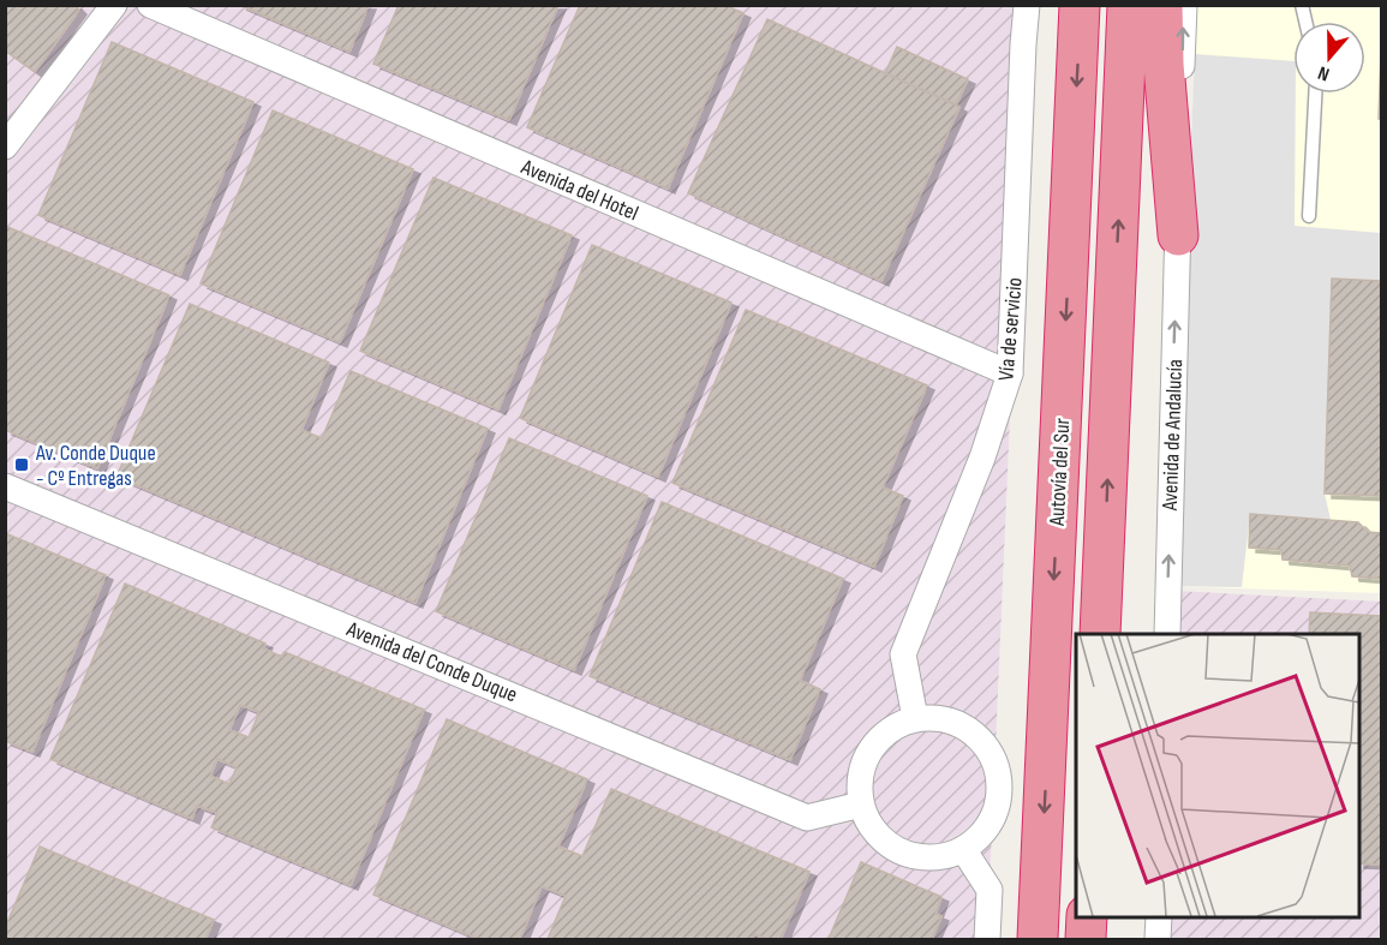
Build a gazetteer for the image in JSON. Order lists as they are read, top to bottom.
{
  "streets": {
    "highway": ["Autovía del Sur"],
    "street": [
      "Avenida del Hotel",
      "Vía de servicio",
      "Avenida de Andalucía",
      "Avenida del Conde Duque"
    ]
  },
  "crossings": [
    ["Avenida del Hotel", "Vía de servicio"],
    ["Vía de servicio", "Avenida del Conde Duque"]
  ],
  "one_way": ["Avenida de Andalucía"],
  "places": {
    "transit": ["Av. Conde Duque - Cº Entregas"]
  },
  "north": "bottom"
}
